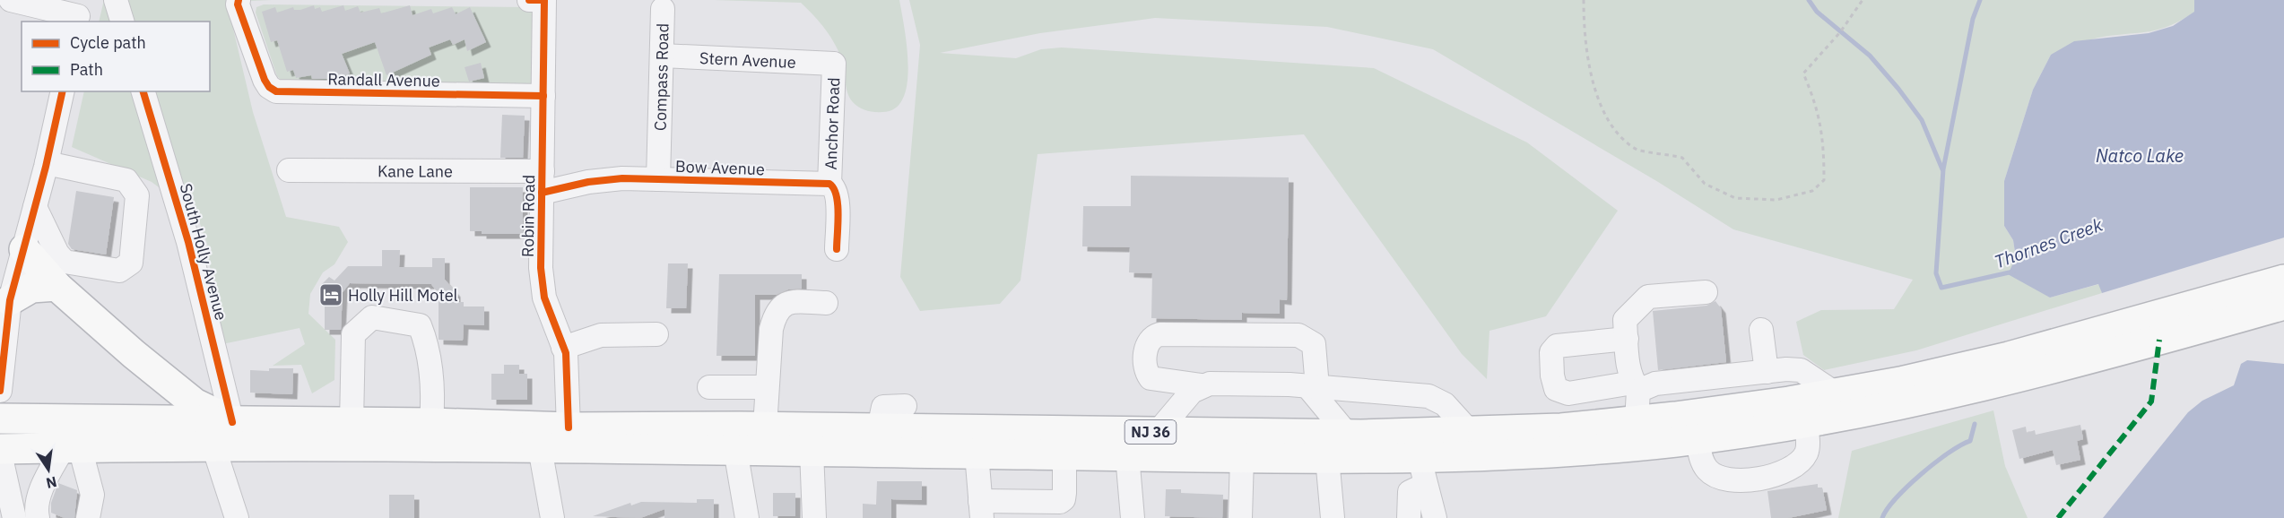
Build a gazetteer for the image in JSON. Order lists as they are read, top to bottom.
{
  "streets": {
    "highway": ["NJ 36"],
    "street": [
      "Stern Avenue",
      "Compass Road",
      "Randall Avenue",
      "Anchor Road",
      "Bow Avenue",
      "Kane Lane",
      "Robin Road",
      "South Holly Avenue"
    ]
  },
  "crossings": [
    ["Stern Avenue", "Compass Road"],
    ["Stern Avenue", "Anchor Road"],
    ["Compass Road", "Bow Avenue"],
    ["Randall Avenue", "Robin Road"],
    ["Anchor Road", "Bow Avenue"],
    ["Bow Avenue", "Kane Lane"],
    ["Bow Avenue", "Robin Road"],
    ["Kane Lane", "Robin Road"],
    ["Robin Road", "NJ 36"],
    ["South Holly Avenue", "NJ 36"]
  ],
  "water": ["Natco Lake", "Thornes Creek"],
  "places": {
    "hotel": ["Holly Hill Motel"]
  },
  "legend": ["Cycle path", "Path"],
  "north": "bottom"
}
